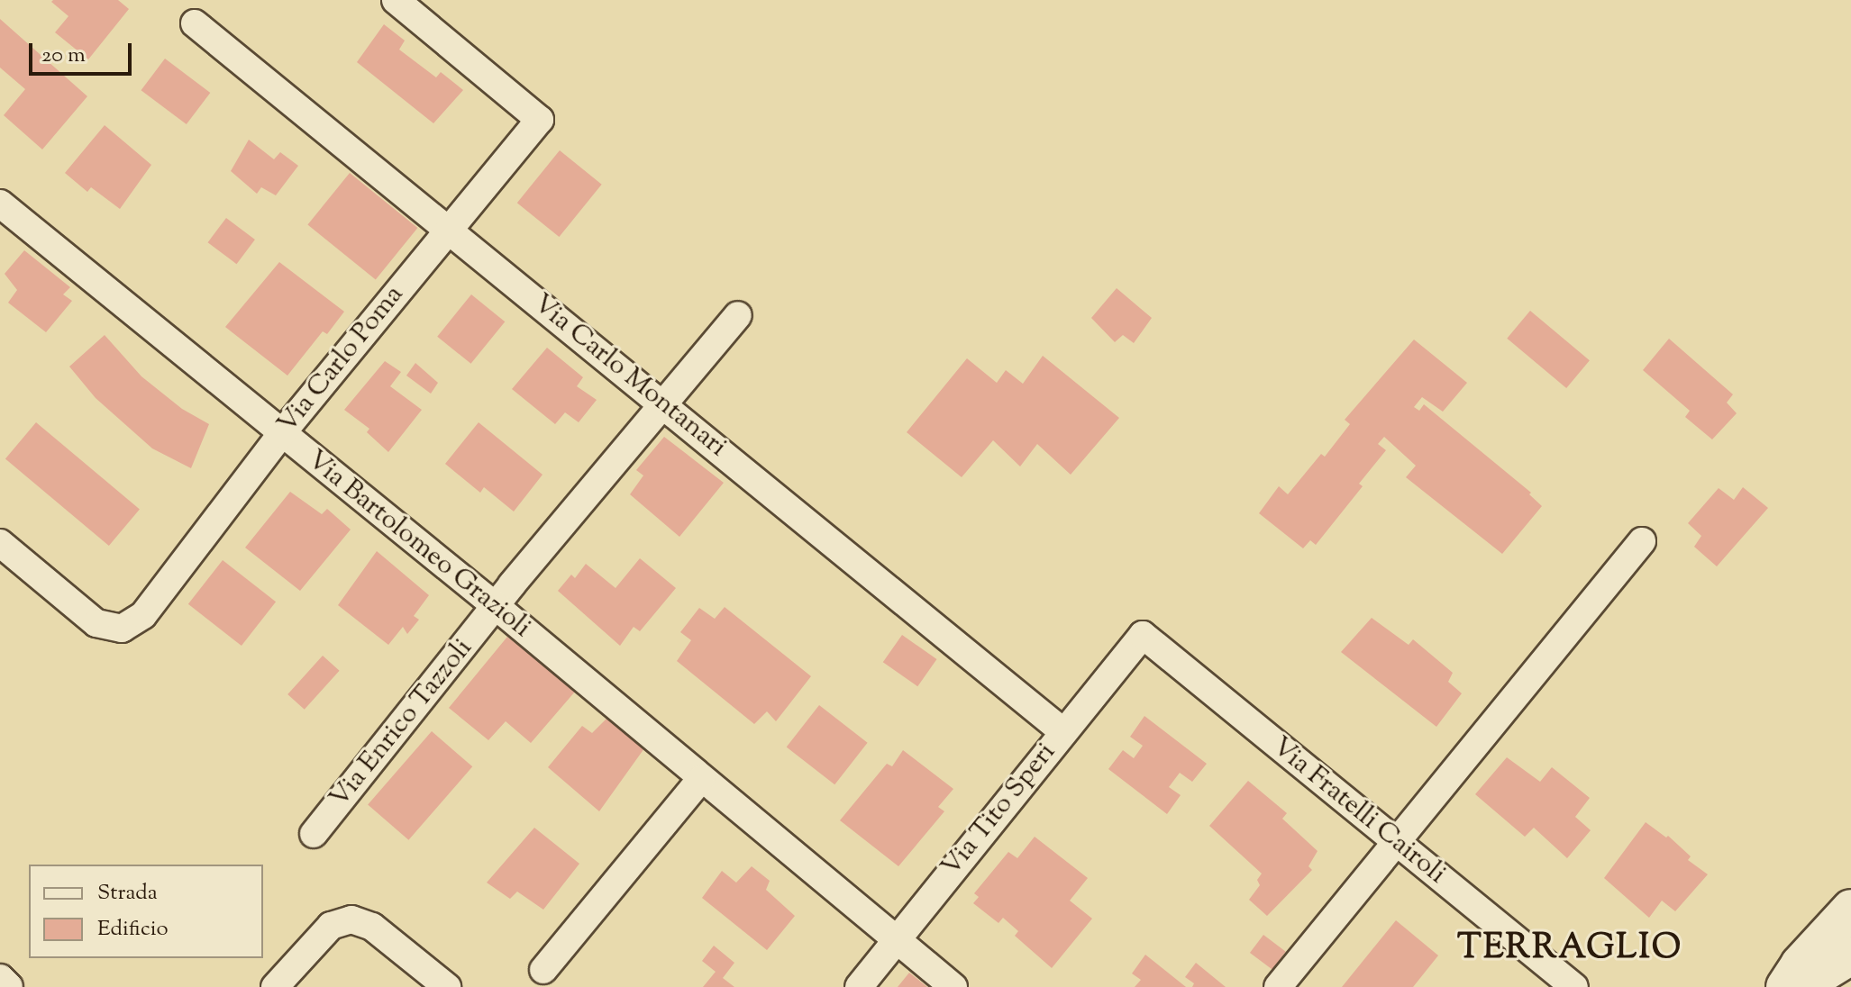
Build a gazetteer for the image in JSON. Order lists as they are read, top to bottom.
{
  "streets": {
    "street": [
      "Via Carlo Poma",
      "Via Carlo Montanari",
      "Via Bartolomeo Grazioli",
      "Via Enrico Tazzoli",
      "Via Tito Speri",
      "Via Fratelli Cairoli"
    ]
  },
  "crossings": [
    ["Via Carlo Poma", "Via Carlo Montanari"],
    ["Via Carlo Poma", "Via Bartolomeo Grazioli"],
    ["Via Carlo Montanari", "Via Enrico Tazzoli"],
    ["Via Carlo Montanari", "Via Tito Speri"],
    ["Via Bartolomeo Grazioli", "Via Enrico Tazzoli"],
    ["Via Bartolomeo Grazioli", "Via Tito Speri"],
    ["Via Tito Speri", "Via Fratelli Cairoli"]
  ],
  "districts": ["TERRAGLIO"],
  "legend": ["Strada", "Edificio"],
  "scale_bar": "20 m"
}
